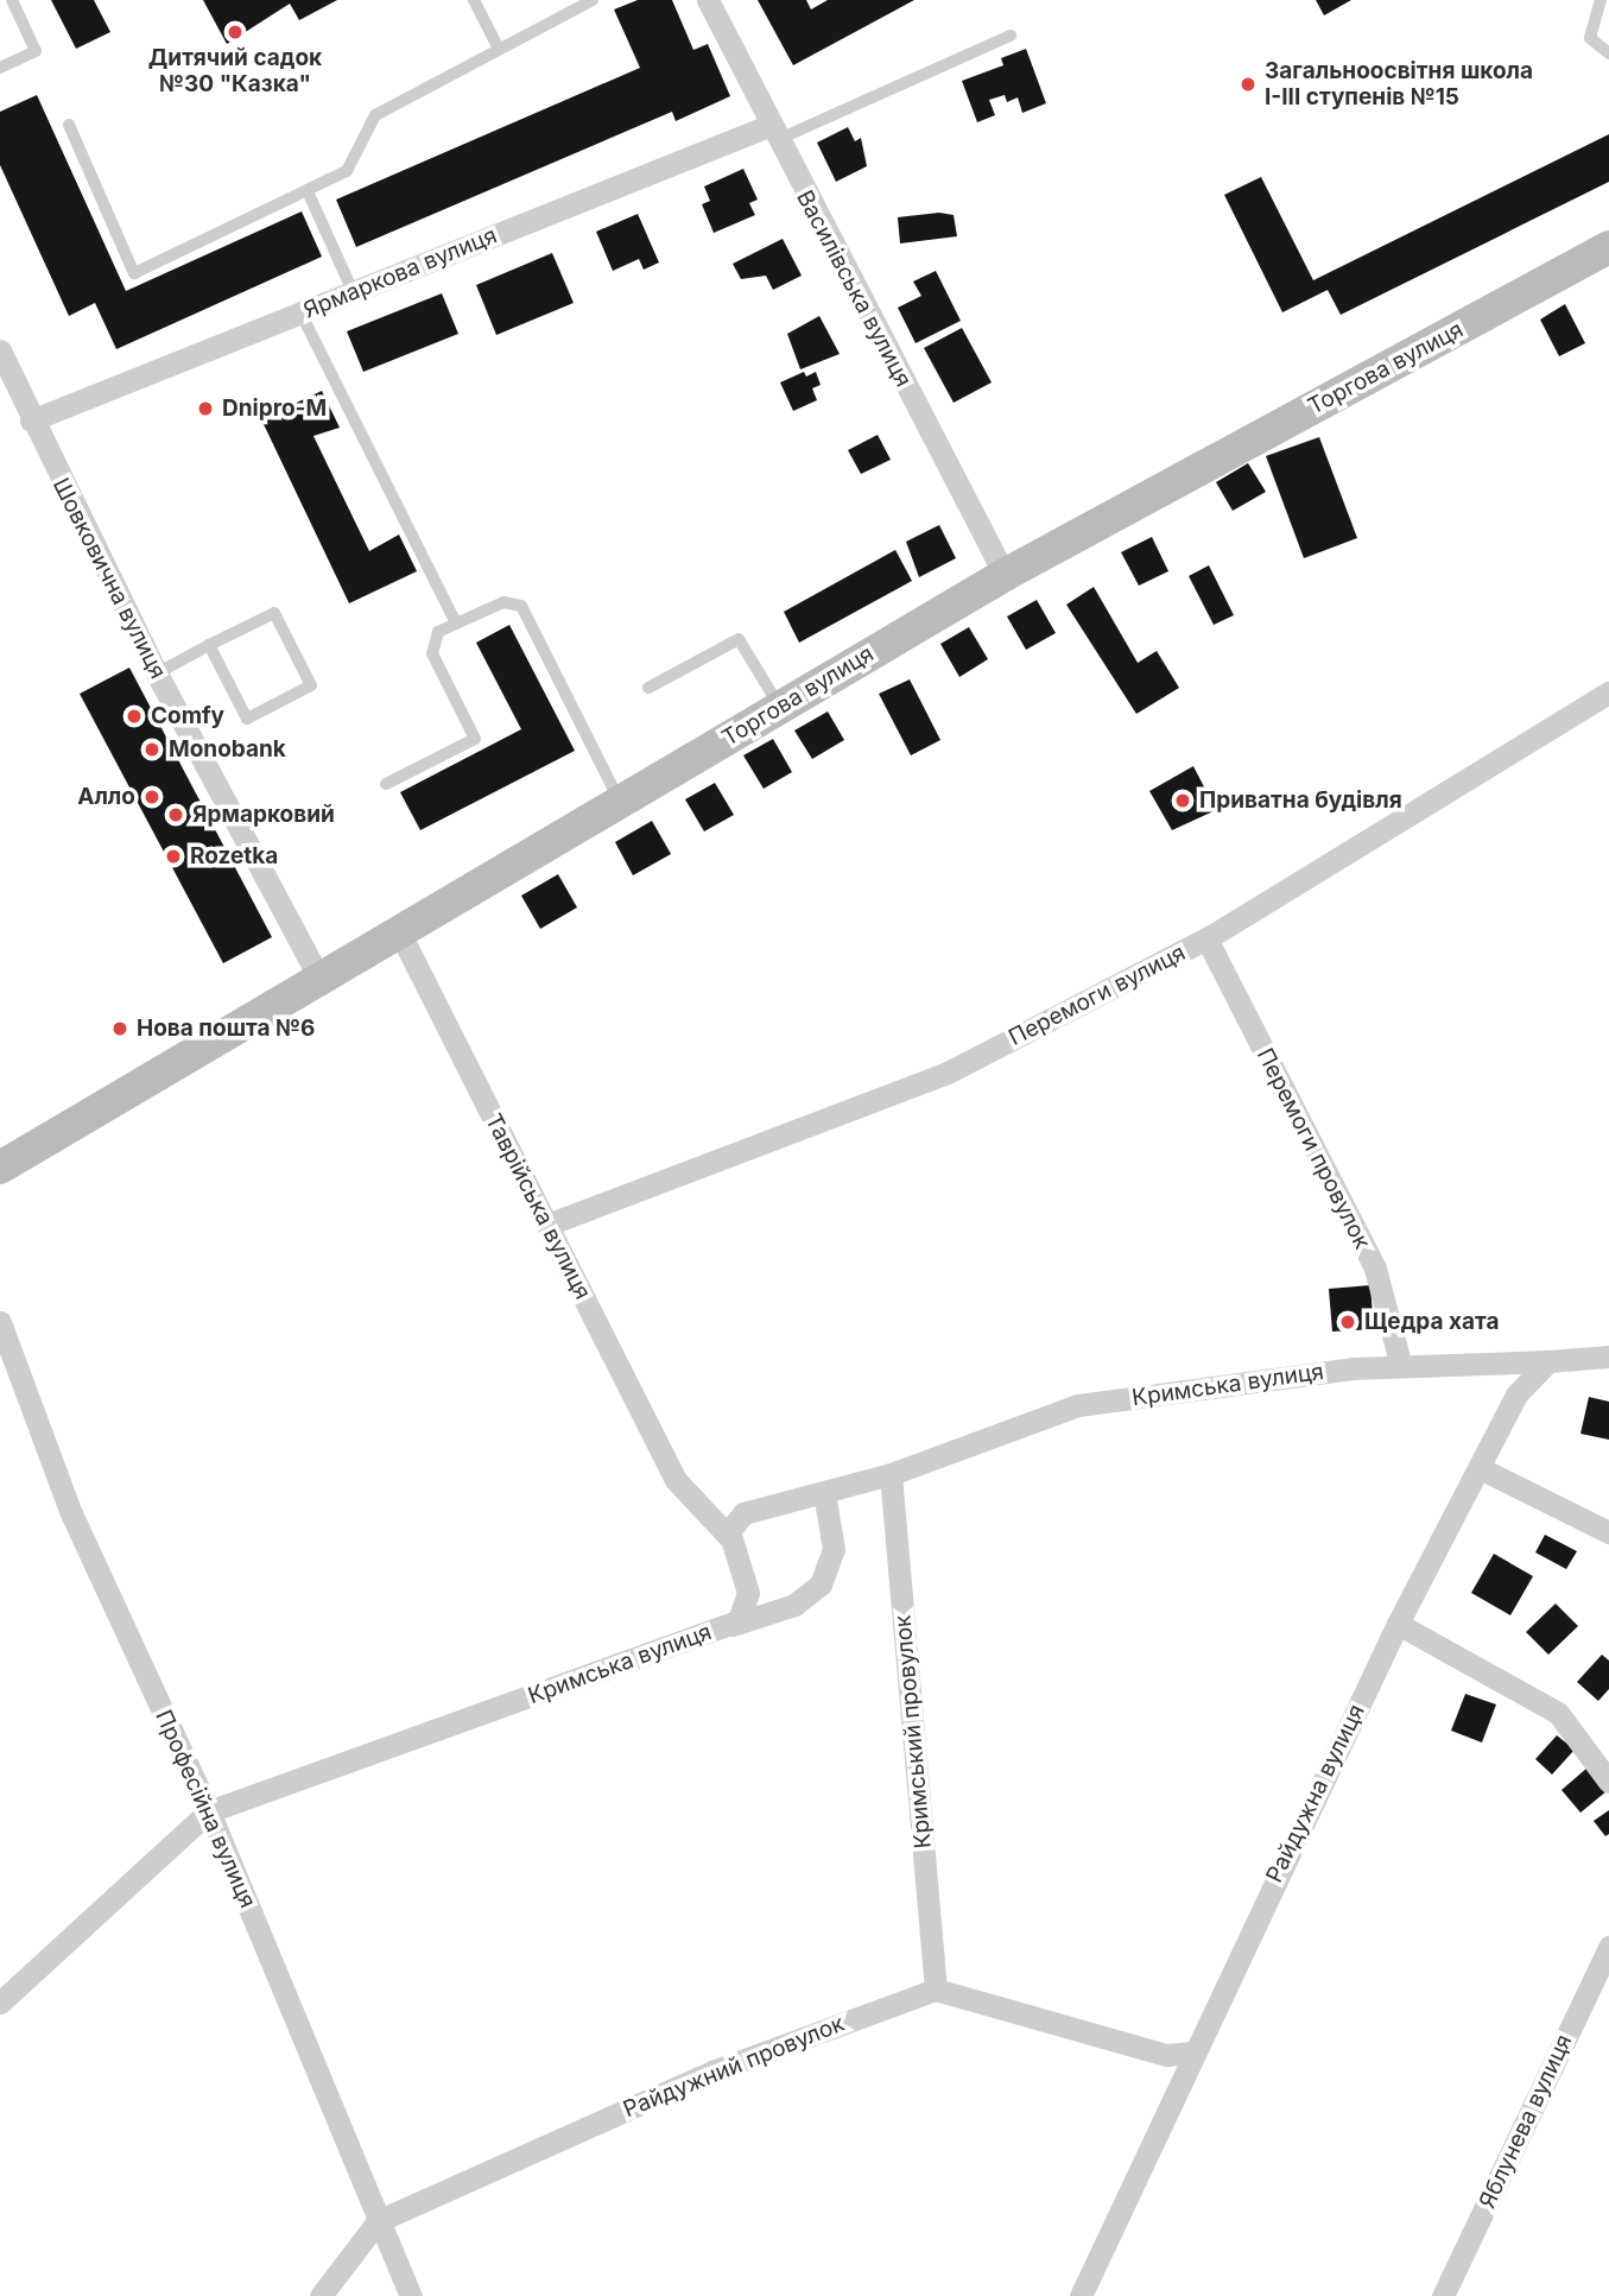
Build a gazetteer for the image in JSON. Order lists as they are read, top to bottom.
{
  "streets": {
    "street": [
      "Ярмаркова вулиця",
      "Василівська вулиця",
      "Торгова вулиця",
      "Шовковична вулиця",
      "Перемоги вулиця",
      "Перемоги провулок",
      "Таврійська вулиця",
      "Кримська вулиця",
      "Кримський провулок",
      "Райдужна вулиця",
      "Професійна вулиця",
      "Райдужний провулок",
      "Яблунева вулиця"
    ]
  },
  "crossings": [
    ["Ярмаркова вулиця", "Василівська вулиця"],
    ["Ярмаркова вулиця", "Шовковична вулиця"],
    ["Василівська вулиця", "Торгова вулиця"],
    ["Торгова вулиця", "Шовковична вулиця"],
    ["Торгова вулиця", "Таврійська вулиця"],
    ["Перемоги вулиця", "Перемоги провулок"],
    ["Перемоги вулиця", "Таврійська вулиця"],
    ["Перемоги провулок", "Кримська вулиця"],
    ["Таврійська вулиця", "Кримська вулиця"],
    ["Кримська вулиця", "Кримський провулок"],
    ["Кримська вулиця", "Райдужна вулиця"],
    ["Кримська вулиця", "Професійна вулиця"],
    ["Кримський провулок", "Райдужний провулок"],
    ["Професійна вулиця", "Райдужний провулок"]
  ],
  "places": [
    "Дитячий садок №30 \"Казка\"",
    "Загальноосвітня школа І-ІІІ ступенів №15",
    "Dnipro-M",
    "Comfy",
    "Monobank",
    "Алло",
    "Приватна будівля",
    "Ярмарковий",
    "Rozetka",
    "Нова пошта №6",
    "Щедра хата"
  ]
}
